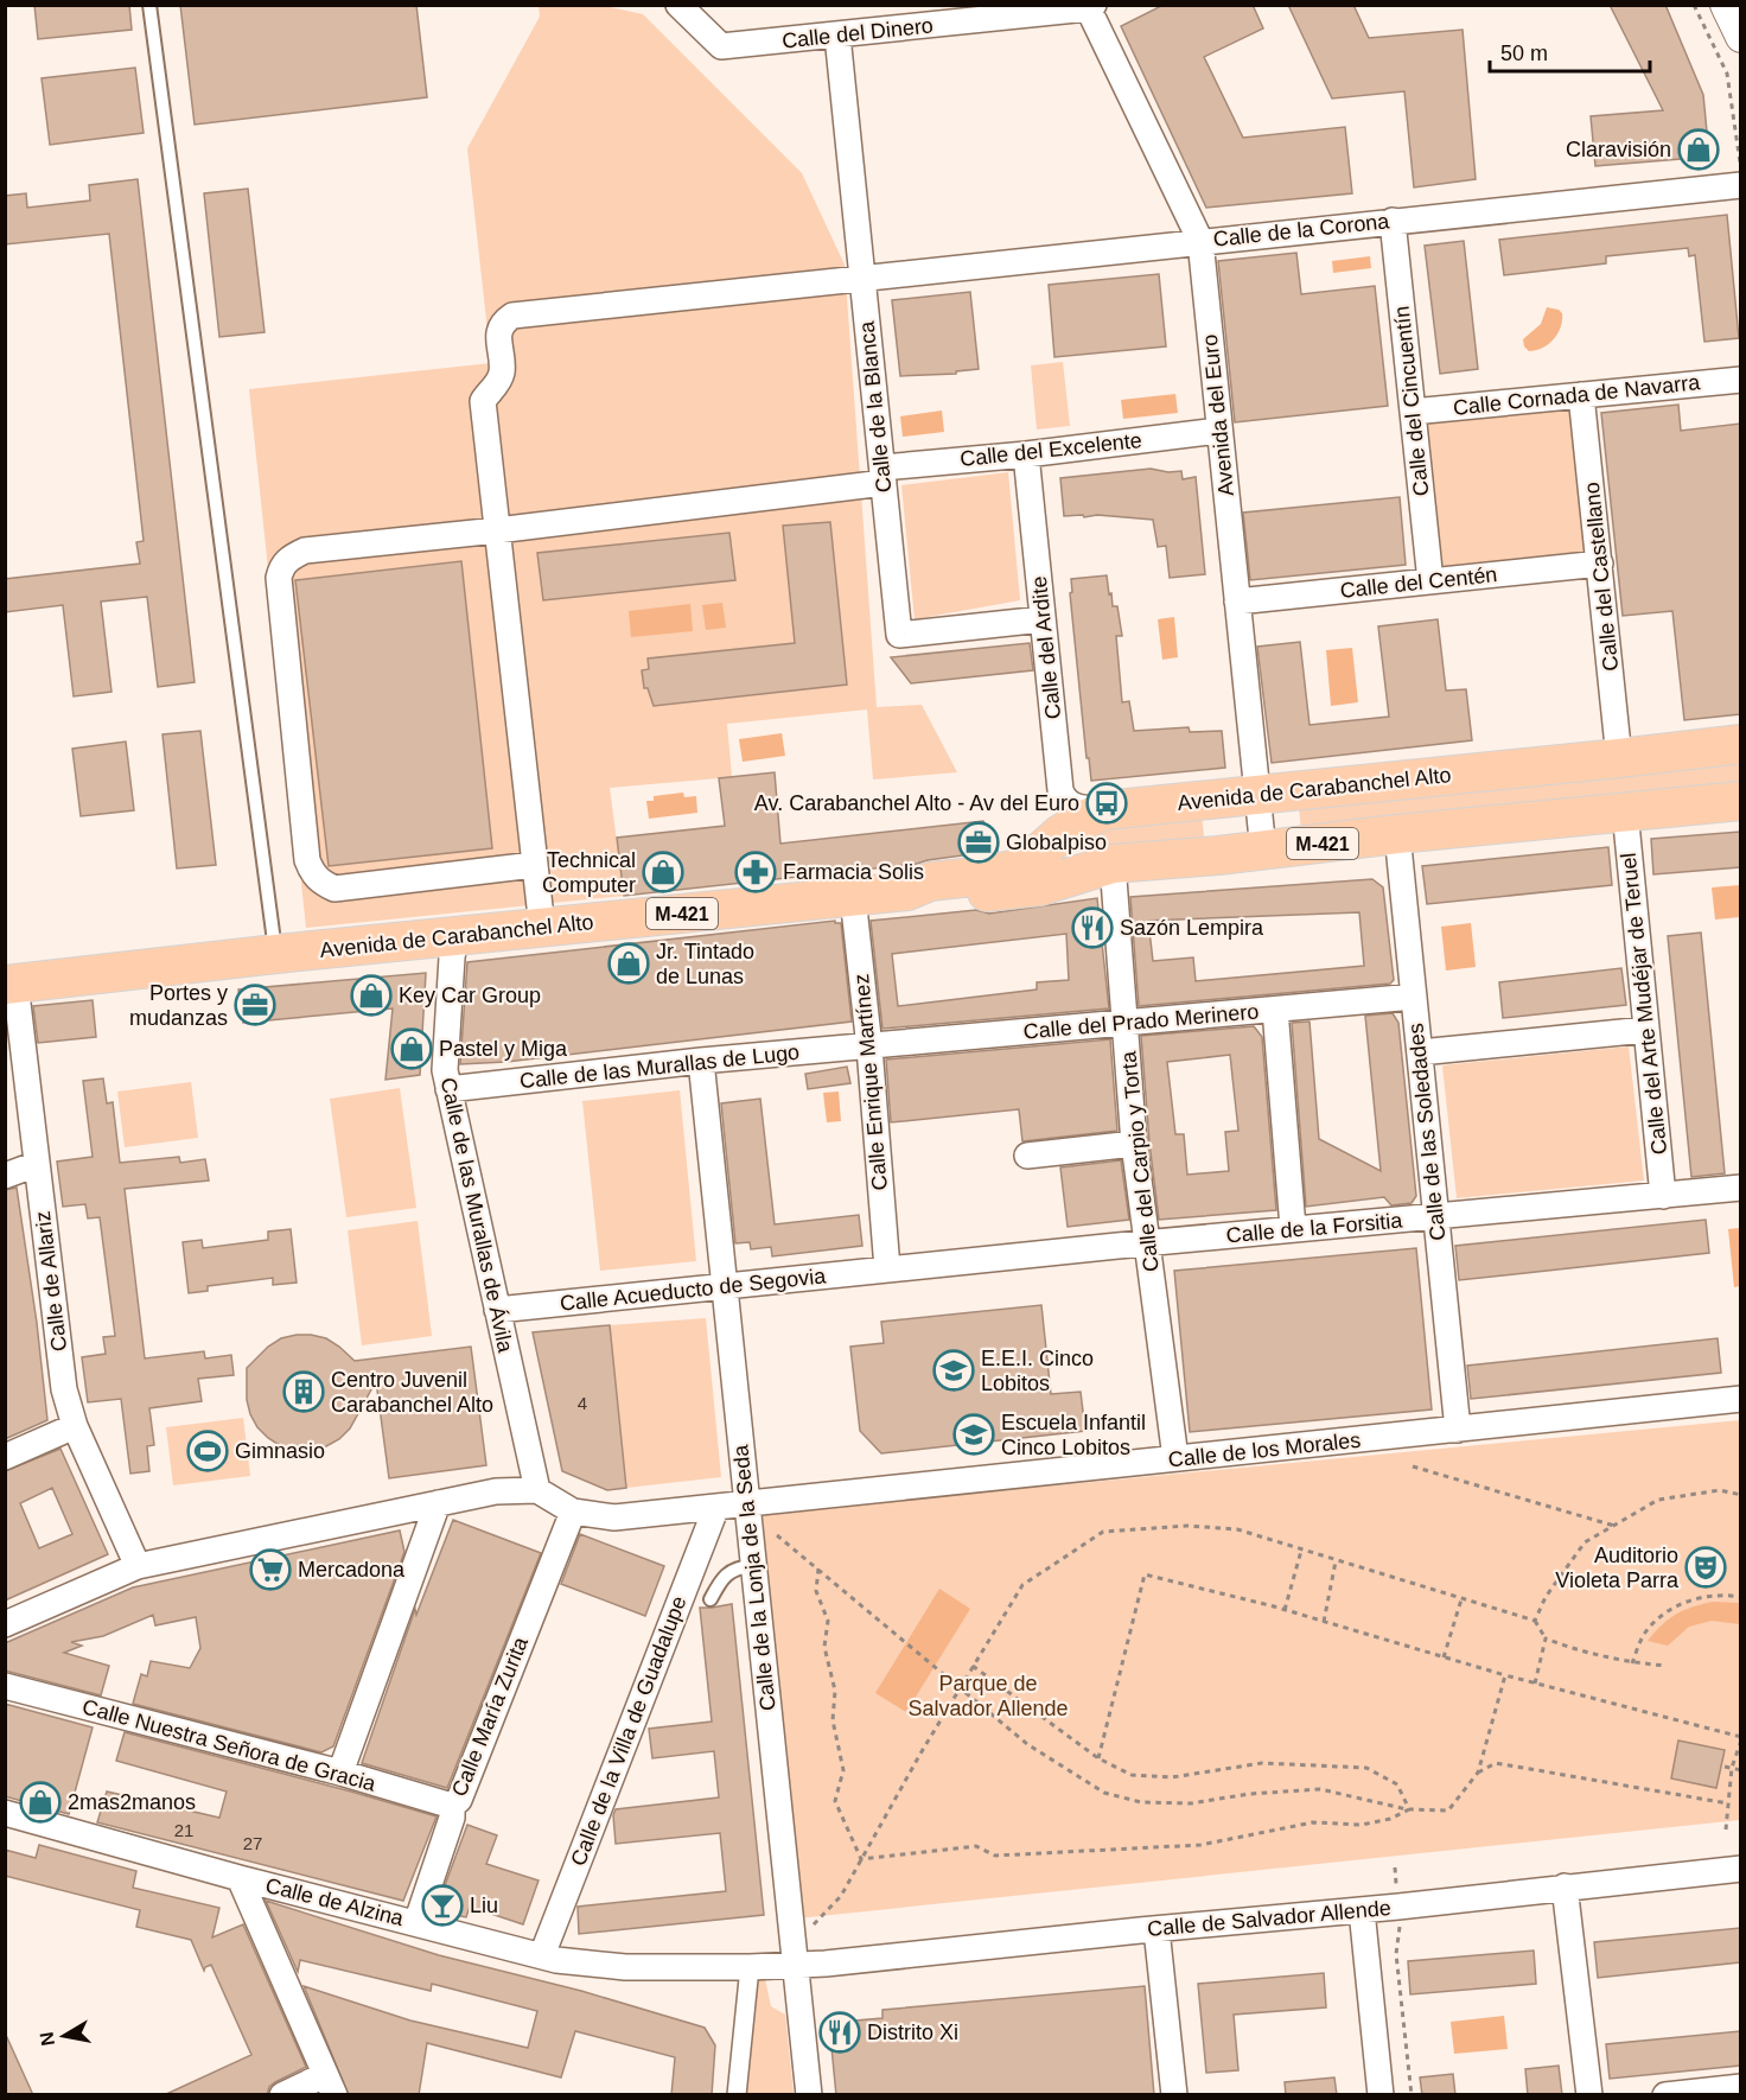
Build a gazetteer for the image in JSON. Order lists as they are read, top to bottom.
{
  "streets": {
    "main road": ["Avenida de Carabanchel Alto", "M-421"],
    "street": [
      "Calle del Dinero",
      "Calle de la Corona",
      "Calle Cornada de Navarra",
      "Calle del Cincuentín",
      "Calle de la Blanca",
      "Avenida del Euro",
      "Calle del Excelente",
      "Calle del Castellano",
      "Calle del Centén",
      "Calle del Ardite",
      "Calle del Arte Mudéjar de Teruel",
      "Calle del Prado Merinero",
      "Calle de las Murallas de Lugo",
      "Calle Enrique Martínez",
      "Calle de las Soledades",
      "Calle del Carpio y Torta",
      "Calle de las Murallas de Ávila",
      "Calle de la Forsitia",
      "Calle de Allariz",
      "Calle Acueducto de Segovia",
      "Calle de los Morales",
      "Calle de la Lonja de la Seda",
      "Calle María Zurita",
      "Calle de la Villa de Guadalupe",
      "Calle Nuestra Señora de Gracia",
      "Calle de Alzina",
      "Calle de Salvador Allende"
    ]
  },
  "crossings": [
    ["Calle del Dinero", "Calle de la Blanca"],
    ["Calle del Dinero", "Avenida del Euro"],
    ["Calle de la Corona", "Calle del Cincuentín"],
    ["Calle de la Corona", "Calle de la Blanca"],
    ["Calle de la Corona", "Avenida del Euro"],
    ["Calle de la Corona", "Calle del Excelente"],
    ["Calle Cornada de Navarra", "Calle del Cincuentín"],
    ["Calle Cornada de Navarra", "Calle del Castellano"],
    ["Calle del Cincuentín", "Calle del Centén"],
    ["Calle de la Blanca", "Calle del Excelente"],
    ["Calle de la Blanca", "Calle del Ardite"],
    ["Avenida del Euro", "Calle del Excelente"],
    ["Avenida del Euro", "Calle del Centén"],
    ["Avenida del Euro", "Avenida de Carabanchel Alto"],
    ["Calle del Excelente", "Calle del Ardite"],
    ["Calle del Castellano", "Calle del Centén"],
    ["Calle del Castellano", "Avenida de Carabanchel Alto"],
    ["Calle del Ardite", "Avenida de Carabanchel Alto"],
    ["Avenida de Carabanchel Alto", "Calle del Arte Mudéjar de Teruel"],
    ["Avenida de Carabanchel Alto", "Calle Enrique Martínez"],
    ["Avenida de Carabanchel Alto", "Calle de las Soledades"],
    ["Avenida de Carabanchel Alto", "Calle del Carpio y Torta"],
    ["Avenida de Carabanchel Alto", "Calle de las Murallas de Ávila"],
    ["Avenida de Carabanchel Alto", "Calle de Allariz"],
    ["Calle del Arte Mudéjar de Teruel", "Calle de la Forsitia"],
    ["Calle del Prado Merinero", "Calle de las Murallas de Lugo"],
    ["Calle del Prado Merinero", "Calle Enrique Martínez"],
    ["Calle del Prado Merinero", "Calle de las Soledades"],
    ["Calle del Prado Merinero", "Calle del Carpio y Torta"],
    ["Calle de las Murallas de Lugo", "Calle Enrique Martínez"],
    ["Calle de las Murallas de Lugo", "Calle de las Murallas de Ávila"],
    ["Calle de las Murallas de Lugo", "Calle de la Lonja de la Seda"],
    ["Calle Enrique Martínez", "Calle de la Forsitia"],
    ["Calle Enrique Martínez", "Calle Acueducto de Segovia"],
    ["Calle de las Soledades", "Calle de la Forsitia"],
    ["Calle de las Soledades", "Calle de los Morales"],
    ["Calle del Carpio y Torta", "Calle de la Forsitia"],
    ["Calle del Carpio y Torta", "Calle de los Morales"],
    ["Calle de las Murallas de Ávila", "Calle Acueducto de Segovia"],
    ["Calle de la Forsitia", "Calle Acueducto de Segovia"],
    ["Calle Acueducto de Segovia", "Calle de la Lonja de la Seda"],
    ["Calle de los Morales", "Calle de la Lonja de la Seda"],
    ["Calle de los Morales", "Calle María Zurita"],
    ["Calle de los Morales", "Calle de la Villa de Guadalupe"],
    ["Calle de la Lonja de la Seda", "Calle de Alzina"],
    ["Calle de la Lonja de la Seda", "Calle de Salvador Allende"],
    ["Calle María Zurita", "Calle Nuestra Señora de Gracia"],
    ["Calle María Zurita", "Calle de Alzina"],
    ["Calle de la Villa de Guadalupe", "Calle de Alzina"],
    ["Calle de Alzina", "Calle de Salvador Allende"]
  ],
  "parks": ["Parque de Salvador Allende"],
  "places": {
    "shop": [
      "Claravisión",
      "Technical Computer",
      "Jr. Tintado de Lunas",
      "Key Car Group",
      "Pastel y Miga",
      "2mas2manos"
    ],
    "bus stop": ["Av. Carabanchel Alto - Av del Euro"],
    "office": ["Globalpiso", "Portes y mudanzas"],
    "pharmacy": ["Farmacia Solis"],
    "restaurant": ["Sazón Lempira", "Distrito Xi"],
    "school or university": ["E.E.I. Cinco Lobitos", "Escuela Infantil Cinco Lobitos"],
    "building": ["Centro Juvenil Carabanchel Alto"],
    "sports": ["Gimnasio"],
    "theatre": ["Auditorio Violeta Parra"],
    "supermarket": ["Mercadona"],
    "bar": ["Liu"]
  },
  "house_numbers": ["4", "21", "27"],
  "scale_bar": "50 m",
  "north": "left"
}
